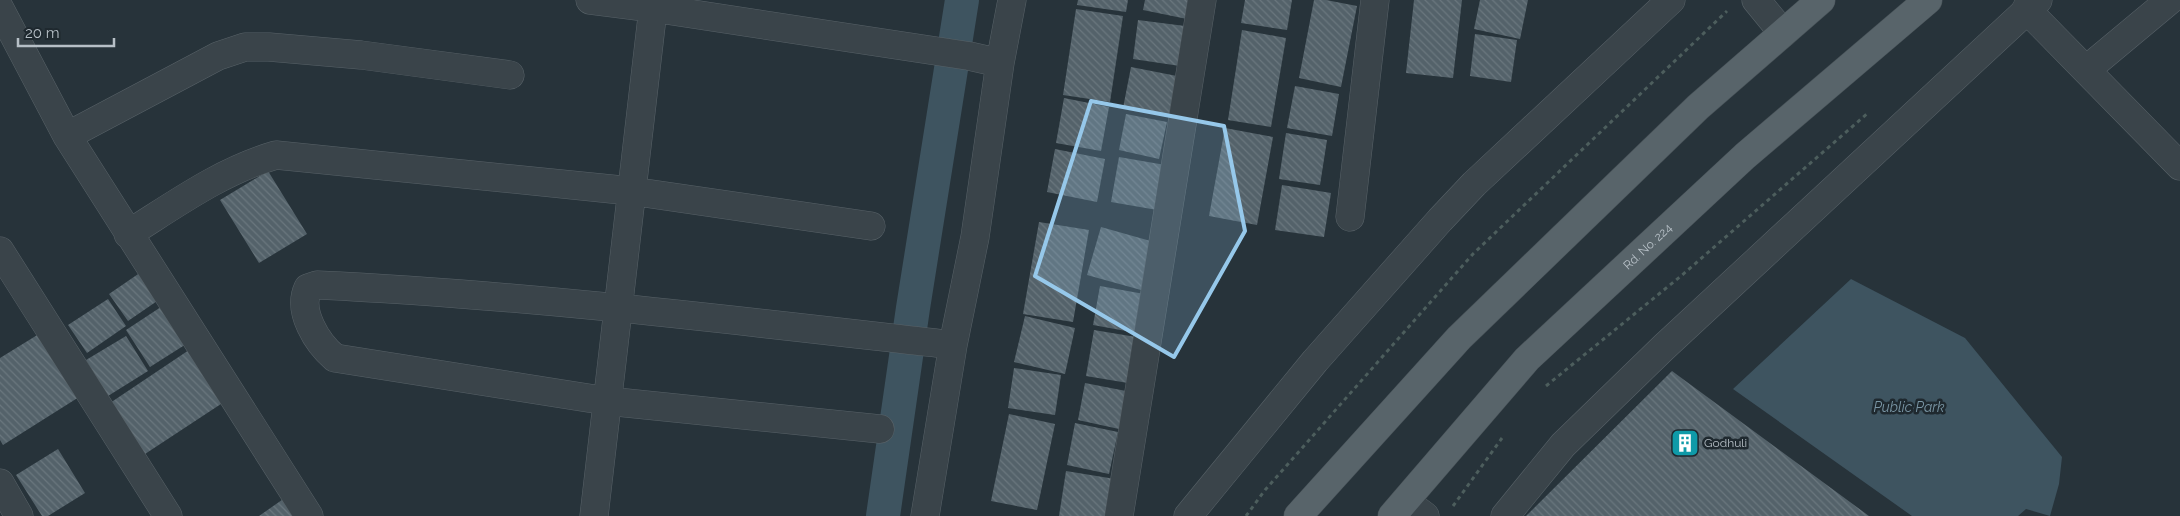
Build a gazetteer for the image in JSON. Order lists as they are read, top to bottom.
{
  "streets": {
    "main road": ["Rd. No. 224"]
  },
  "water": ["Public Park"],
  "places": {
    "building": ["Godhuli"]
  },
  "scale_bar": "20 m"
}
